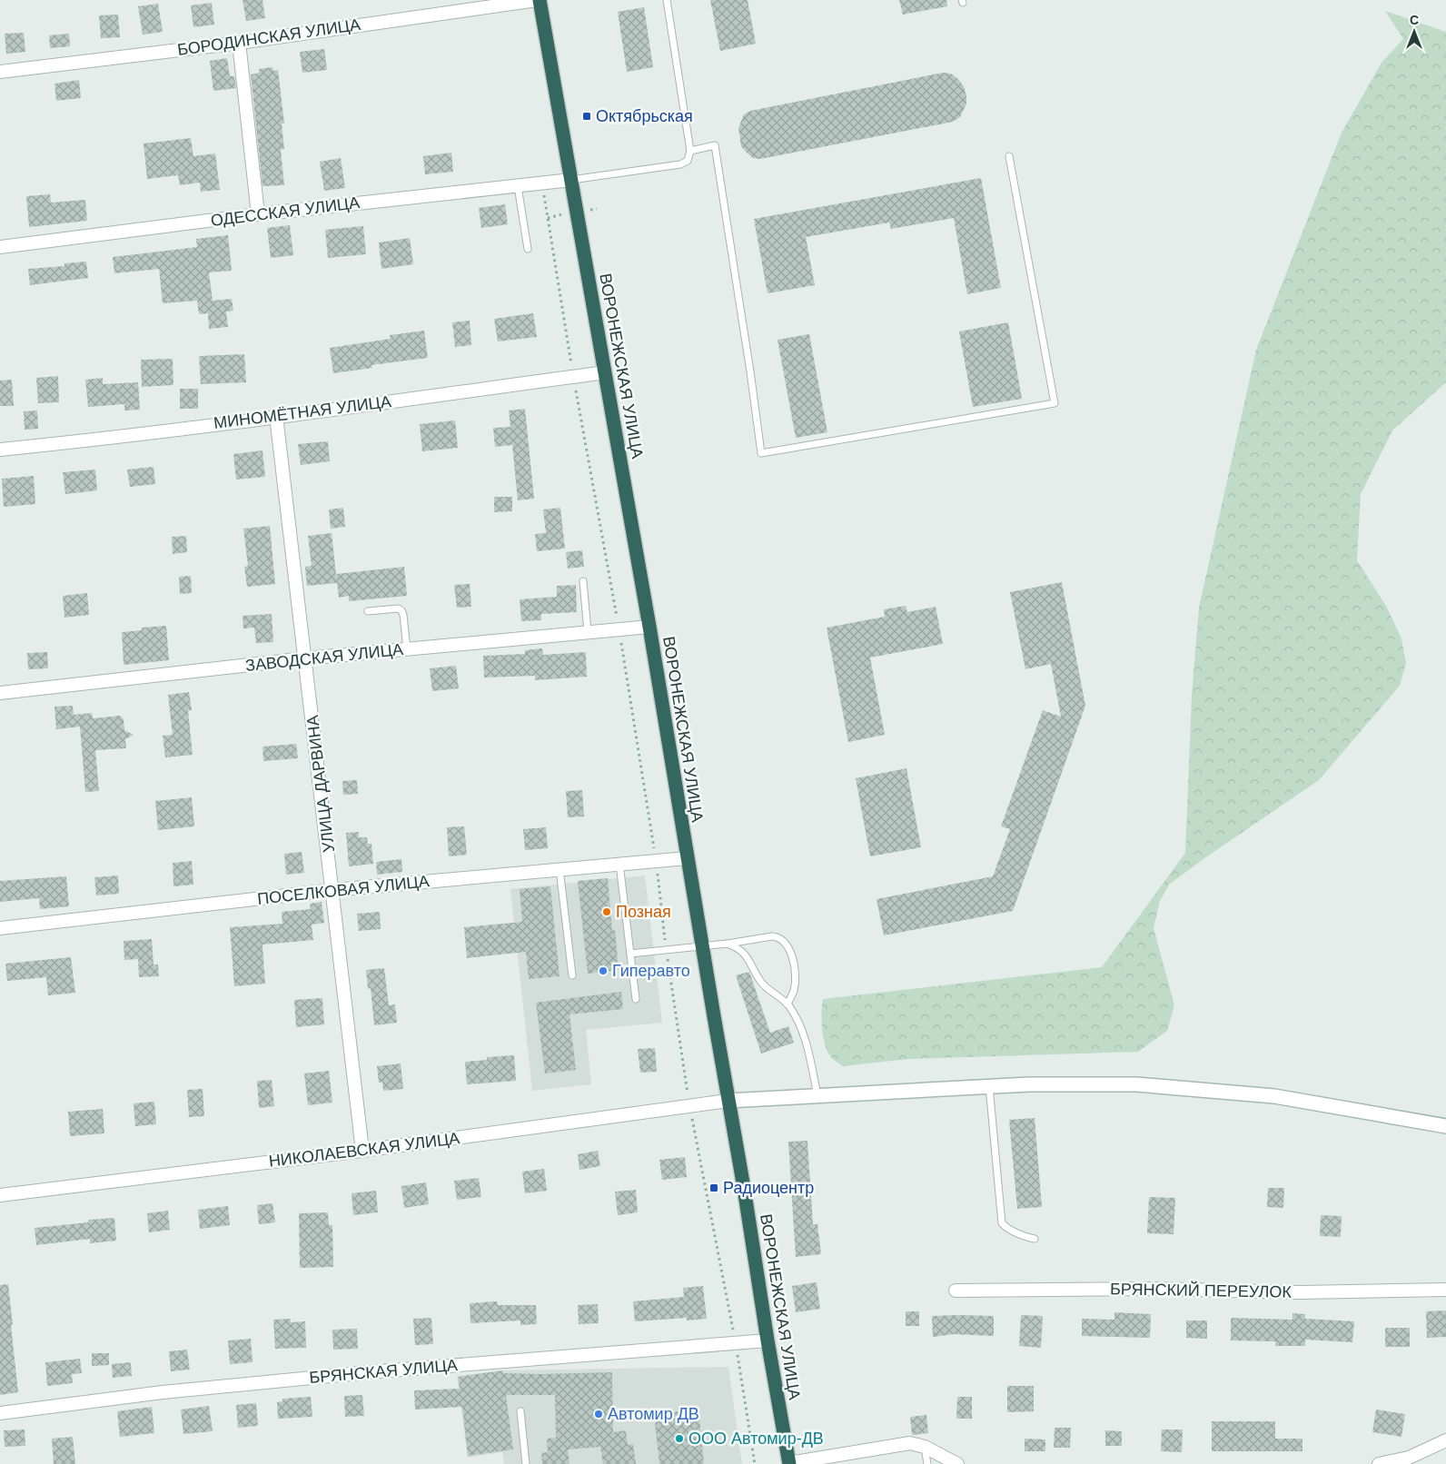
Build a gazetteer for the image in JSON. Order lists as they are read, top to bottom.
{
  "streets": {
    "highway": ["ВОРОНЕЖСКАЯ УЛИЦА"],
    "street": [
      "БОРОДИНСКАЯ УЛИЦА",
      "ОДЕССКАЯ УЛИЦА",
      "МИНОМЁТНАЯ УЛИЦА",
      "ЗАВОДСКАЯ УЛИЦА",
      "УЛИЦА ДАРВИНА",
      "ПОСЕЛКОВАЯ УЛИЦА",
      "НИКОЛАЕВСКАЯ УЛИЦА",
      "БРЯНСКИЙ ПЕРЕУЛОК",
      "БРЯНСКАЯ УЛИЦА"
    ]
  },
  "crossings": [
    ["БОРОДИНСКАЯ УЛИЦА", "ВОРОНЕЖСКАЯ УЛИЦА"],
    ["ОДЕССКАЯ УЛИЦА", "ВОРОНЕЖСКАЯ УЛИЦА"],
    ["ВОРОНЕЖСКАЯ УЛИЦА", "МИНОМЁТНАЯ УЛИЦА"],
    ["ВОРОНЕЖСКАЯ УЛИЦА", "ЗАВОДСКАЯ УЛИЦА"],
    ["ВОРОНЕЖСКАЯ УЛИЦА", "ПОСЕЛКОВАЯ УЛИЦА"],
    ["ВОРОНЕЖСКАЯ УЛИЦА", "НИКОЛАЕВСКАЯ УЛИЦА"],
    ["ВОРОНЕЖСКАЯ УЛИЦА", "БРЯНСКАЯ УЛИЦА"],
    ["МИНОМЁТНАЯ УЛИЦА", "УЛИЦА ДАРВИНА"],
    ["ЗАВОДСКАЯ УЛИЦА", "УЛИЦА ДАРВИНА"],
    ["УЛИЦА ДАРВИНА", "ПОСЕЛКОВАЯ УЛИЦА"],
    ["УЛИЦА ДАРВИНА", "НИКОЛАЕВСКАЯ УЛИЦА"]
  ],
  "places": {
    "transit": ["Октябрьская", "Радиоцентр"],
    "other": [
      "Позная",
      "Гиперавто",
      "Автомир ДВ",
      "ООО Автомир-ДВ"
    ]
  },
  "north": "top"
}
